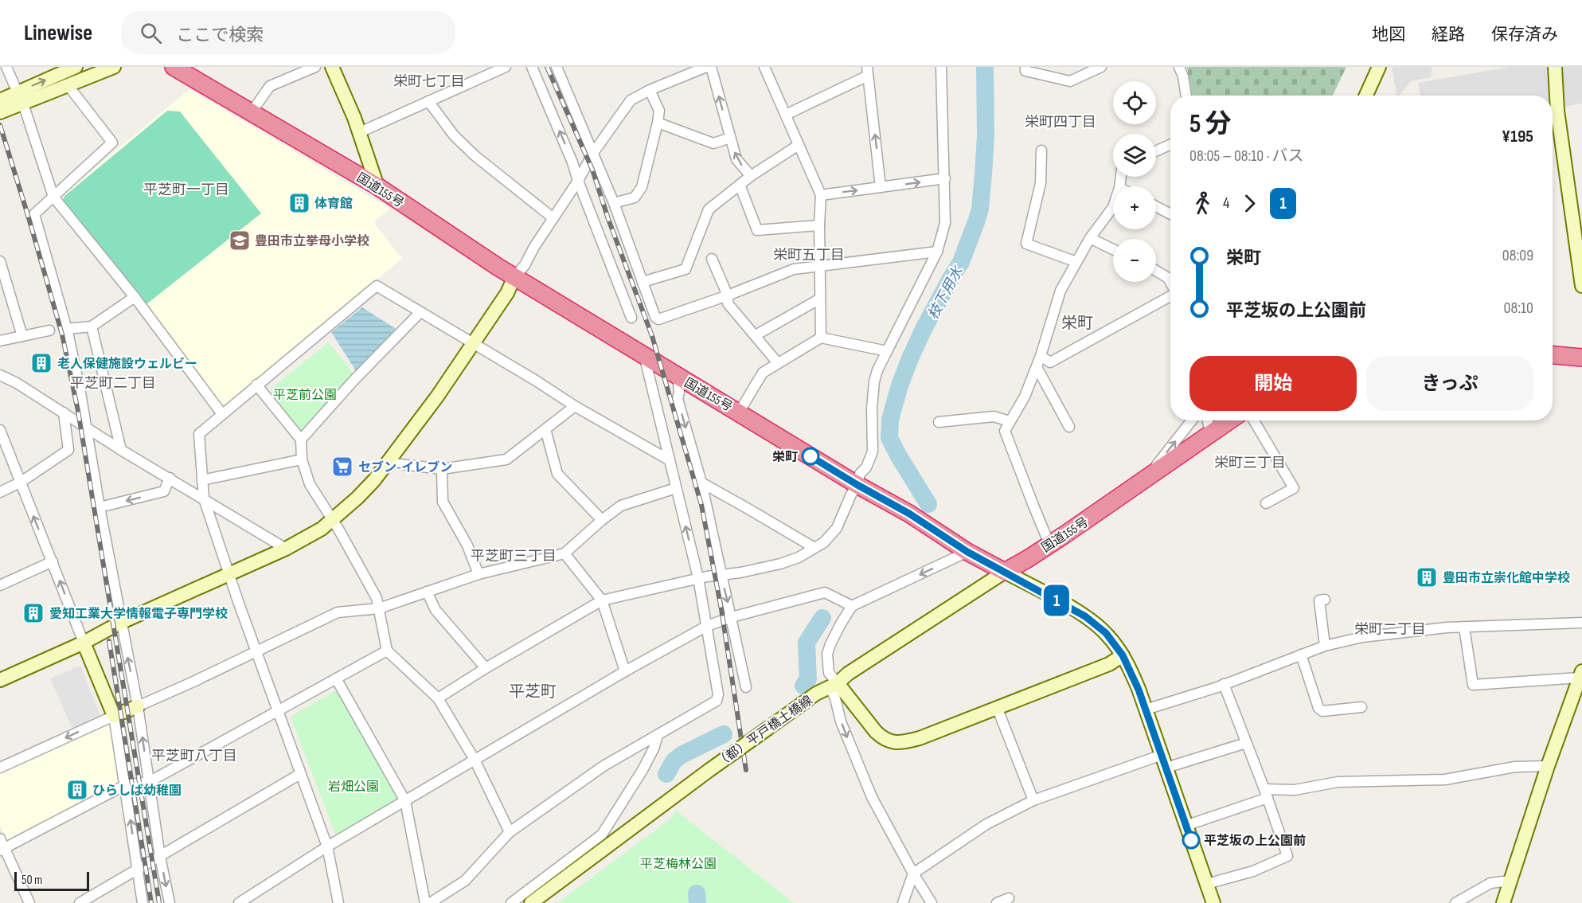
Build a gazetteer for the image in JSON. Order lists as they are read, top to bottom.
{
  "streets": {
    "highway": ["国道155号"],
    "street": ["（都）平戸橋土橋線"]
  },
  "crossings": [
    ["国道155号", "（都）平戸橋土橋線"]
  ],
  "districts": [
    "栄町七丁目",
    "栄町四丁目",
    "平芝町一丁目",
    "栄町五丁目",
    "栄町",
    "平芝町二丁目",
    "栄町三丁目",
    "平芝町三丁目",
    "栄町二丁目",
    "平芝町",
    "平芝町八丁目"
  ],
  "water": ["枝下用水"],
  "parks": ["平芝前公園", "岩畑公園", "平芝梅林公園"],
  "places": {
    "building": [
      "体育館",
      "老人保健施設ウェルビー",
      "豊田市立崇化館中学校",
      "愛知工業大学情報電子専門学校",
      "ひらしば幼稚園"
    ],
    "school or university": ["豊田市立挙母小学校"],
    "other": ["栄町", "平芝坂の上公園前"],
    "supermarket": ["セブン-イレブン"]
  },
  "lines": ["bus line 1"],
  "scale_bar": "50 m",
  "page": {
    "header": "Linewise",
    "search": "ここで検索",
    "nav": ["地図", "経路", "保存済み"],
    "on_map": "1",
    "map_buttons": ["+", "−"],
    "heading": ["5 分", "08:05 – 08:10 · バス", "¥195"],
    "legs": ["4", "1"],
    "list": [
      {
        "name": "栄町",
        "value": "08:09"
      },
      {
        "name": "平芝坂の上公園前",
        "value": "08:10"
      }
    ],
    "buttons": ["開始", "きっぷ"],
    "scale": "50 m"
  }
}
